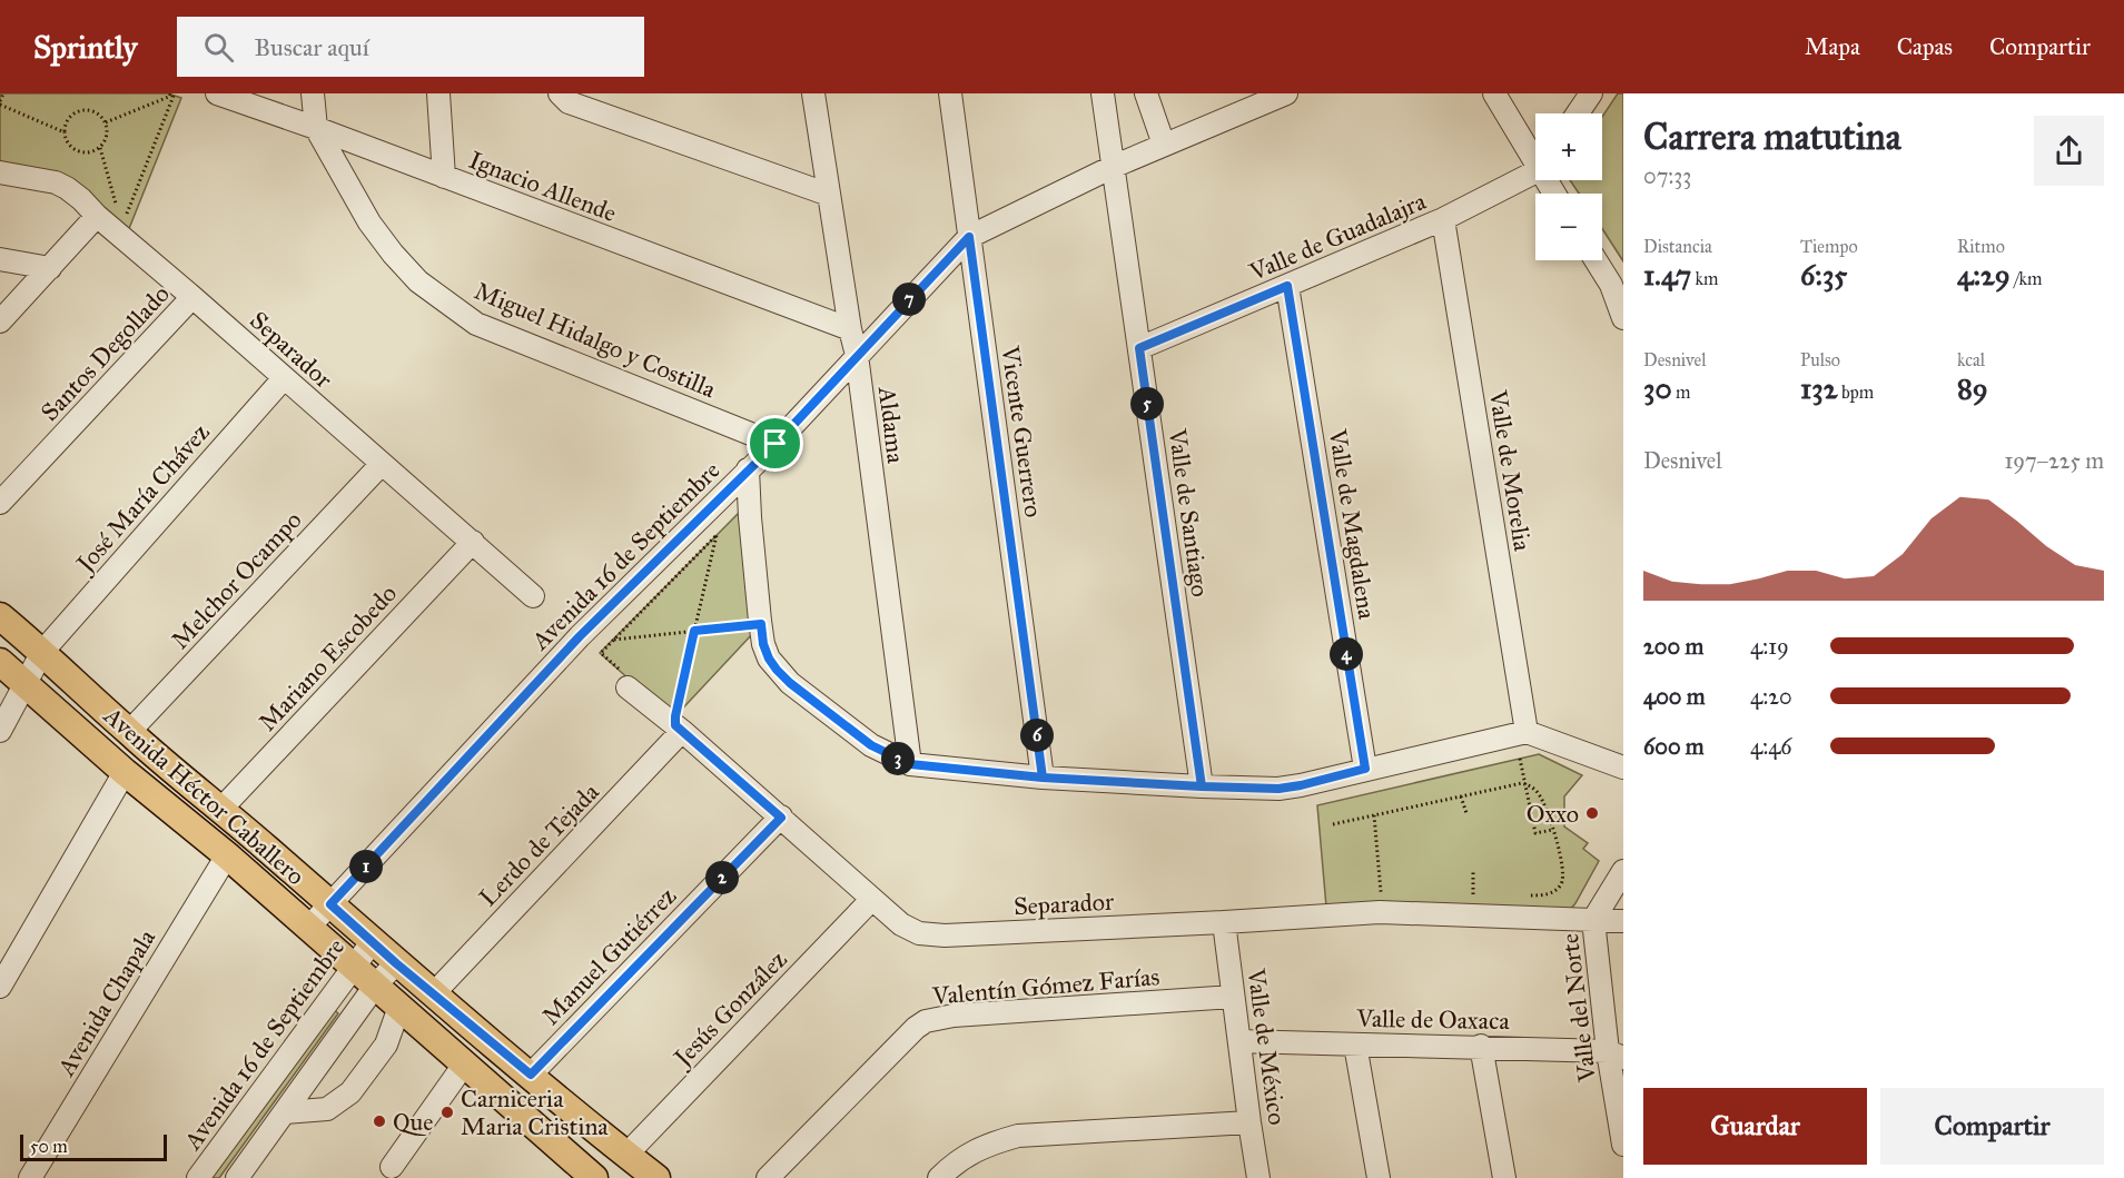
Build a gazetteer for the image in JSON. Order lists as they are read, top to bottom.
{
  "streets": {
    "main road": ["Avenida Héctor Caballero"],
    "street": [
      "Ignacio Allende",
      "Valle de Guadalajra",
      "Miguel Hidalgo y Costilla",
      "Separador",
      "Santos Degollado",
      "Aldama",
      "Vicente Guerrero",
      "Valle de Morelia",
      "José María Chávez",
      "Valle de Santiago",
      "Valle de Magdalena",
      "Avenida 16 de Septiembre",
      "Melchor Ocampo",
      "Mariano Escobedo",
      "Lerdo de Tejada",
      "Manuel Gutiérrez",
      "Valentín Gómez Farías",
      "Avenida Chapala",
      "Jesús González",
      "Valle del Norte",
      "Valle de Oaxaca",
      "Valle de México"
    ]
  },
  "crossings": [
    ["Ignacio Allende", "Miguel Hidalgo y Costilla"],
    ["Ignacio Allende", "Aldama"],
    ["Valle de Guadalajra", "Valle de Morelia"],
    ["Valle de Guadalajra", "Valle de Santiago"],
    ["Valle de Guadalajra", "Valle de Magdalena"],
    ["Miguel Hidalgo y Costilla", "Avenida 16 de Septiembre"],
    ["Separador", "Santos Degollado"],
    ["Separador", "José María Chávez"],
    ["Separador", "Melchor Ocampo"],
    ["Separador", "Mariano Escobedo"],
    ["Separador", "Lerdo de Tejada"],
    ["Separador", "Manuel Gutiérrez"],
    ["Separador", "Jesús González"],
    ["Separador", "Valle del Norte"],
    ["Separador", "Valle de México"],
    ["Aldama", "Avenida 16 de Septiembre"],
    ["Vicente Guerrero", "Avenida 16 de Septiembre"],
    ["José María Chávez", "Avenida Héctor Caballero"],
    ["Valle de Santiago", "Avenida 16 de Septiembre"],
    ["Avenida 16 de Septiembre", "Avenida Héctor Caballero"],
    ["Melchor Ocampo", "Avenida Héctor Caballero"],
    ["Mariano Escobedo", "Avenida Héctor Caballero"],
    ["Avenida Héctor Caballero", "Lerdo de Tejada"],
    ["Avenida Héctor Caballero", "Manuel Gutiérrez"],
    ["Avenida Héctor Caballero", "Avenida Chapala"],
    ["Avenida Héctor Caballero", "Jesús González"],
    ["Valentín Gómez Farías", "Valle de México"],
    ["Valle del Norte", "Valle de Oaxaca"],
    ["Valle de Oaxaca", "Valle de México"]
  ],
  "places": ["Oxxo", "Carniceria Maria Cristina", "Que"],
  "scale_bar": "50 m",
  "page": {
    "header": "Sprintly",
    "search": "Buscar aquí",
    "nav": ["Mapa", "Capas", "Compartir"],
    "heading": ["Carrera matutina", "07:33"],
    "map_buttons": ["+", "−"],
    "stats": [
      ["Distancia", "1.47 km"],
      ["Tiempo", "6:35"],
      ["Ritmo", "4:29 /km"],
      ["Desnivel", "30 m"],
      ["Pulso", "132 bpm"],
      ["kcal", "89"]
    ],
    "pins": [
      "7",
      "5",
      "4",
      "6",
      "3",
      "1",
      "2"
    ],
    "chart": ["Desnivel", "197–225 m"],
    "list": [
      {
        "name": "200 m",
        "note": "4:19"
      },
      {
        "name": "400 m",
        "note": "4:20"
      },
      {
        "name": "600 m",
        "note": "4:46"
      }
    ],
    "buttons": ["Guardar", "Compartir"],
    "scale": "50 m"
  }
}
